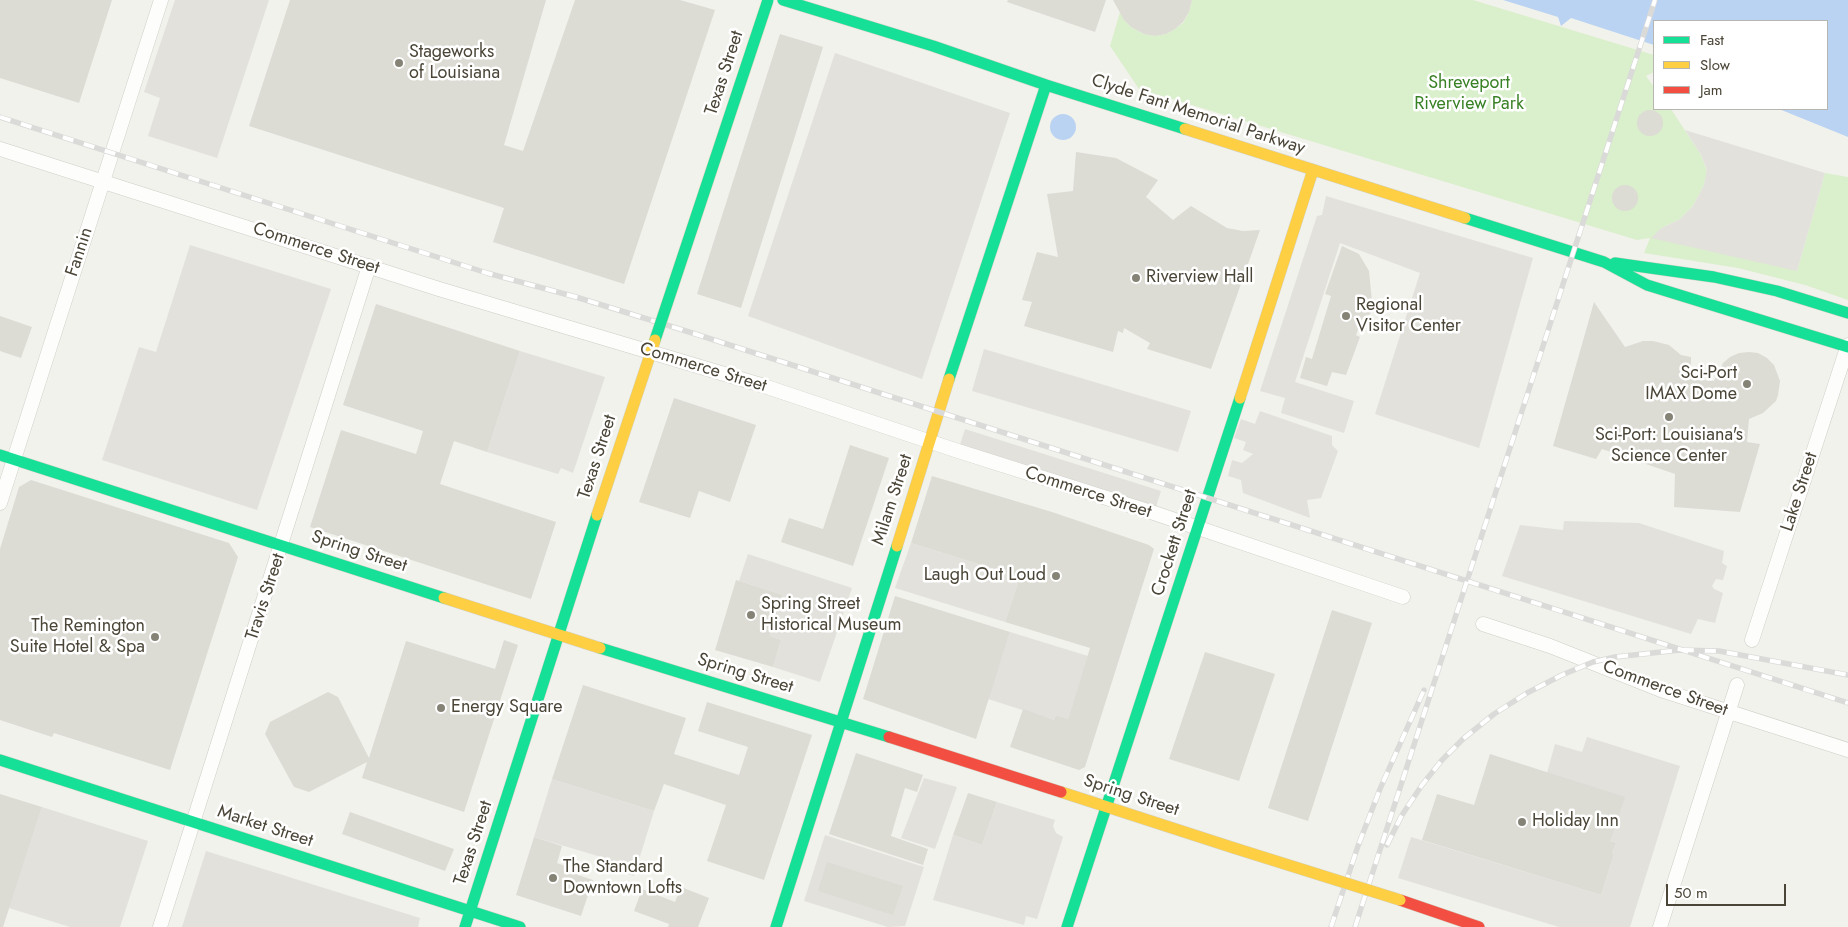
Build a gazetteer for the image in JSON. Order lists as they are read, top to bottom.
{
  "streets": {
    "main road": [
      "Texas Street",
      "Clyde Fant Memorial Parkway",
      "Milam Street",
      "Crockett Street",
      "Spring Street",
      "Market Street"
    ],
    "street": [
      "Commerce Street",
      "Fannin",
      "Lake Street",
      "Travis Street"
    ]
  },
  "crossings": [
    ["Texas Street", "Spring Street"],
    ["Texas Street", "Market Street"],
    ["Clyde Fant Memorial Parkway", "Lake Street"],
    ["Clyde Fant Memorial Parkway", "Milam Street"],
    ["Clyde Fant Memorial Parkway", "Crockett Street"],
    ["Commerce Street", "Fannin"],
    ["Commerce Street", "Milam Street"],
    ["Commerce Street", "Crockett Street"],
    ["Commerce Street", "Travis Street"],
    ["Fannin", "Spring Street"],
    ["Milam Street", "Spring Street"],
    ["Crockett Street", "Spring Street"],
    ["Spring Street", "Travis Street"],
    ["Travis Street", "Market Street"]
  ],
  "parks": ["Shreveport Riverview Park"],
  "places": [
    "Stageworks of Louisiana",
    "Riverview Hall",
    "Regional Visitor Center",
    "Sci-Port IMAX Dome",
    "Sci-Port: Louisiana's Science Center",
    "Laugh Out Loud",
    "Spring Street Historical Museum",
    "The Remington Suite Hotel & Spa",
    "Energy Square",
    "Holiday Inn",
    "The Standard Downtown Lofts"
  ],
  "legend": ["Fast", "Slow", "Jam"],
  "scale_bar": "50 m"
}
